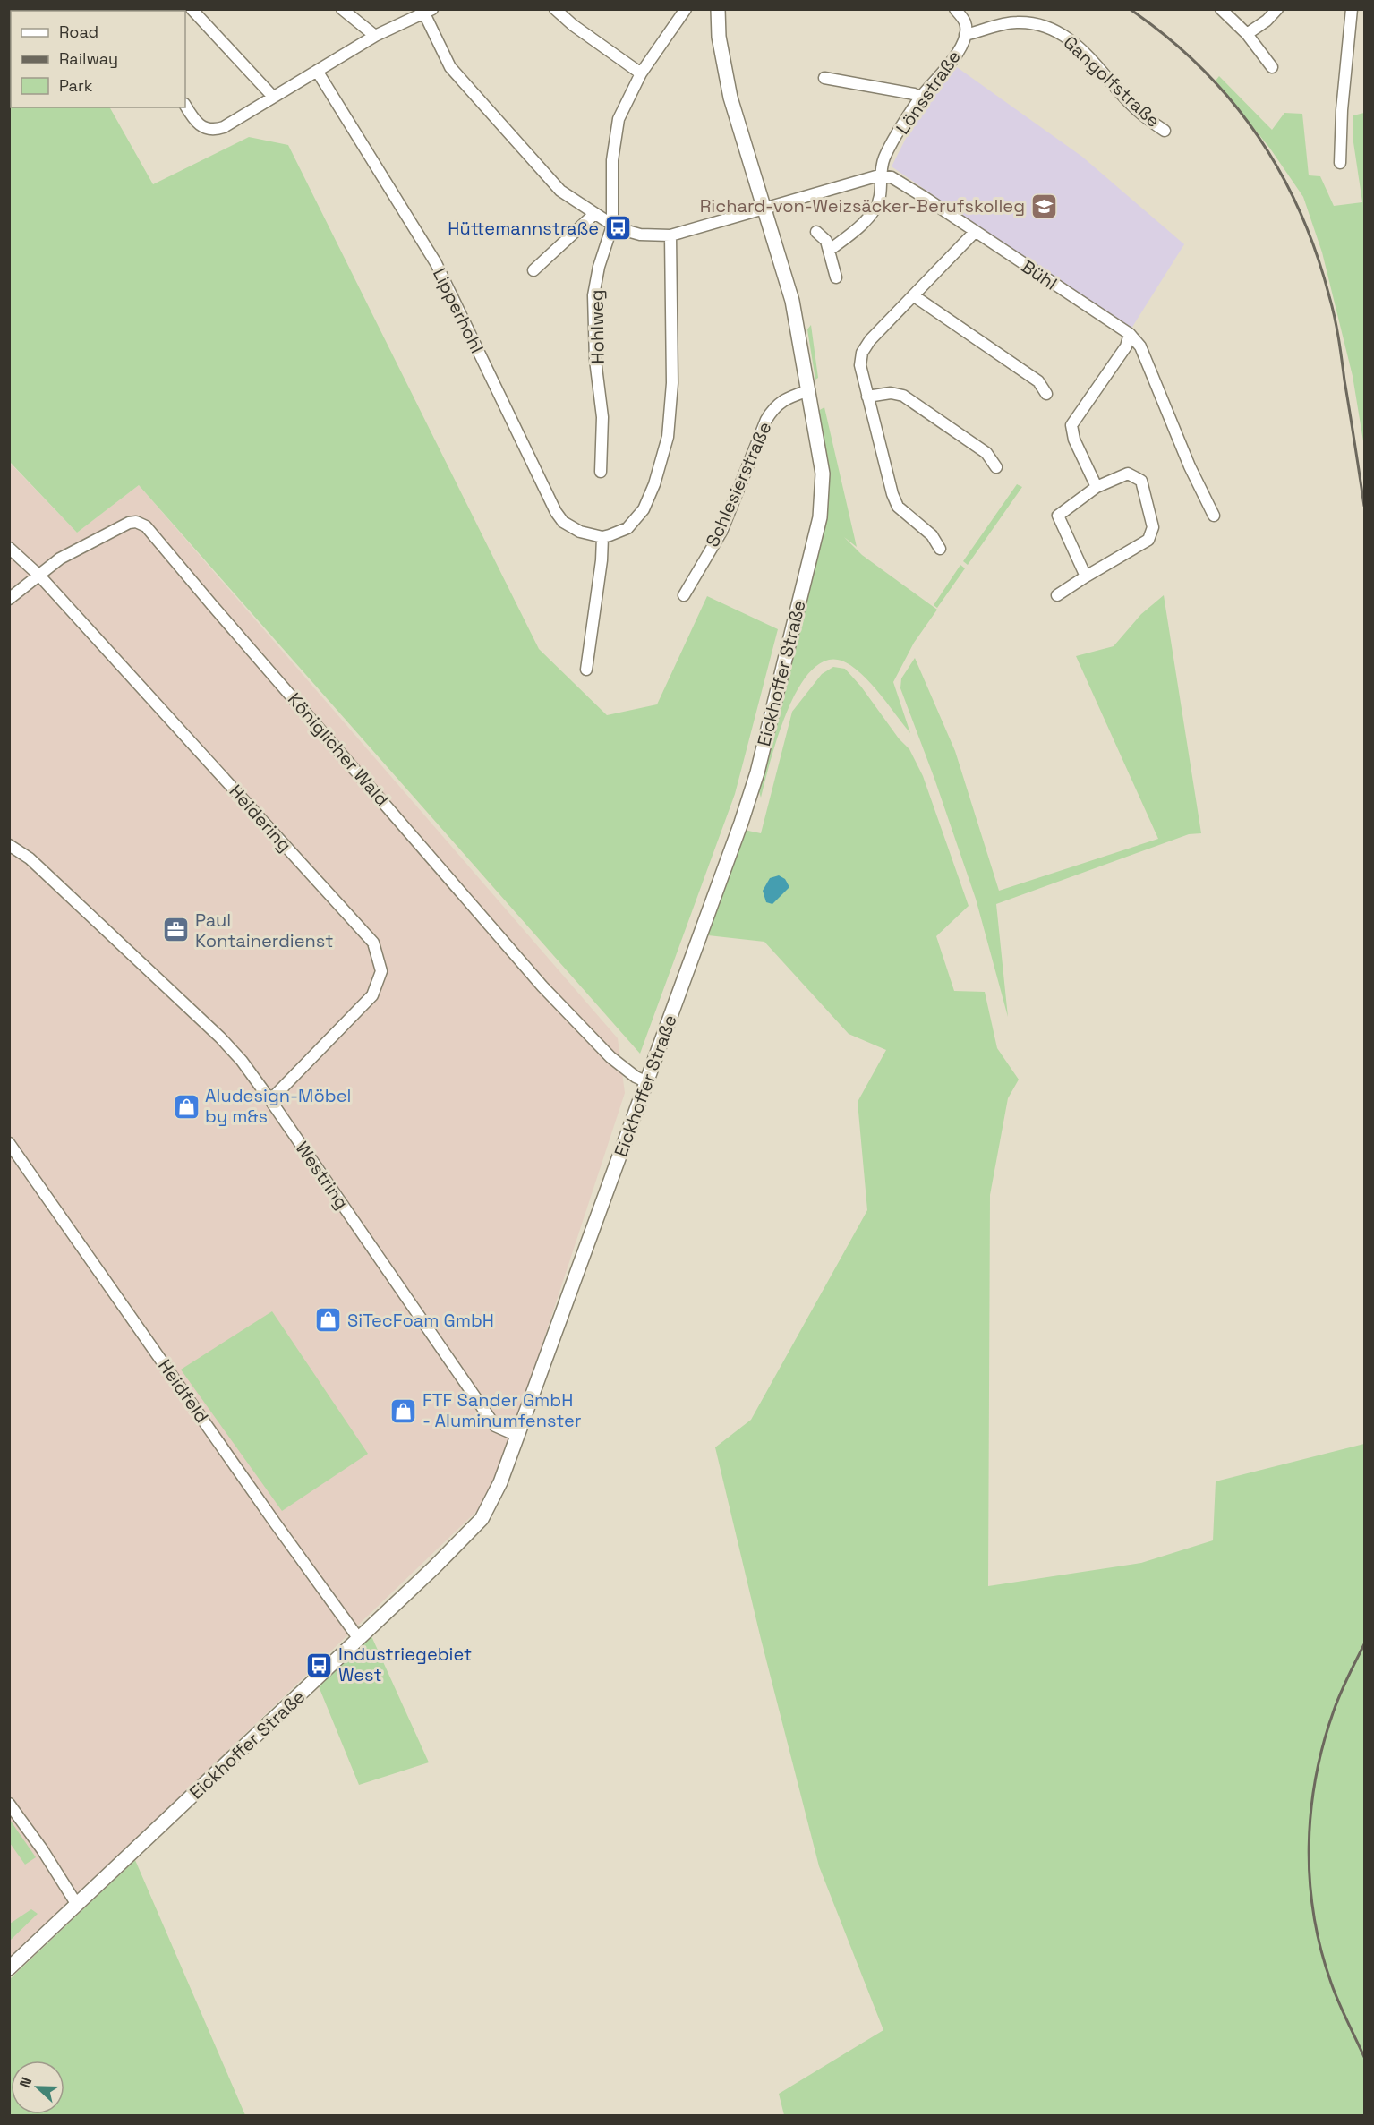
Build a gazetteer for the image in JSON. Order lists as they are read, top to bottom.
{
  "streets": {
    "main road": ["Eickhoffer Straße"],
    "street": [
      "Gangolfstraße",
      "Lönsstraße",
      "Bühl",
      "Lipperhohl",
      "Hohlweg",
      "Schlesierstraße",
      "Königlicher Wald",
      "Heidering",
      "Westring",
      "Heidfeld"
    ]
  },
  "crossings": [
    ["Gangolfstraße", "Lönsstraße"],
    ["Lönsstraße", "Bühl"],
    ["Schlesierstraße", "Eickhoffer Straße"],
    ["Eickhoffer Straße", "Königlicher Wald"],
    ["Eickhoffer Straße", "Westring"],
    ["Eickhoffer Straße", "Heidfeld"],
    ["Königlicher Wald", "Heidering"],
    ["Heidering", "Westring"]
  ],
  "places": {
    "school or university": ["Richard-von-Weizsäcker-Berufskolleg"],
    "bus stop": ["Hüttemannstraße", "Industriegebiet West"],
    "office": ["Paul Kontainerdienst"],
    "shop": ["Aludesign-Möbel by m&s", "SiTecFoam GmbH", "FTF Sander GmbH - Aluminumfenster"]
  },
  "legend": ["Road", "Railway", "Park"],
  "north": "left"
}
